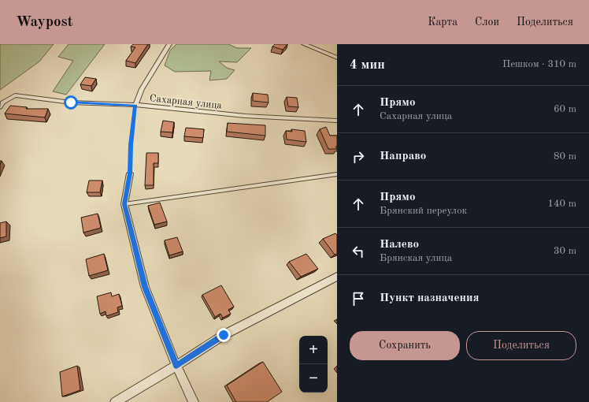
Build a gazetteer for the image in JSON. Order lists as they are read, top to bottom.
{
  "streets": {
    "street": ["Сахарная улица"]
  },
  "page": {
    "header": "Waypost",
    "nav": ["Карта", "Слои", "Поделиться"],
    "heading": ["4 мин", "Пешком · 310 m"],
    "list": [
      ["Прямо", "Сахарная улица", "60 m"],
      ["Направо", "80 m"],
      ["Прямо", "Брянский переулок", "140 m"],
      ["Налево", "Брянская улица", "30 m"],
      "Пункт назначения"
    ],
    "buttons": ["Сохранить", "Поделиться"],
    "map_buttons": ["+", "−"]
  }
}
